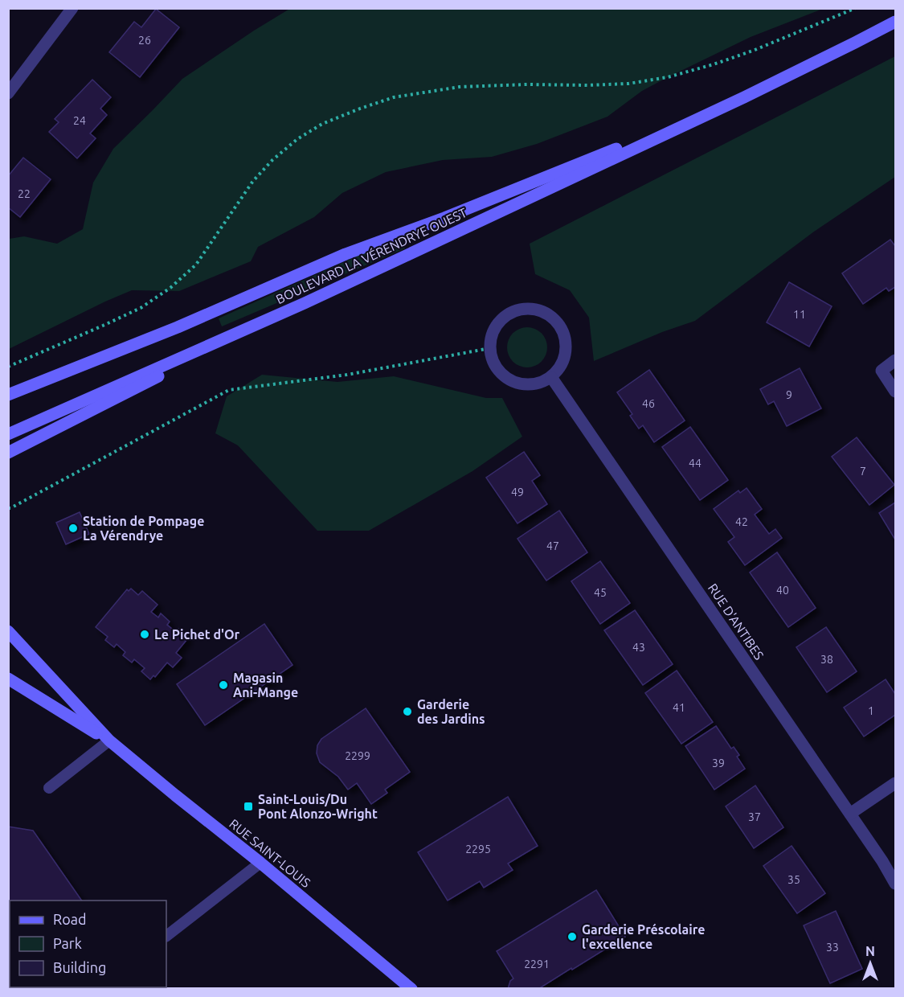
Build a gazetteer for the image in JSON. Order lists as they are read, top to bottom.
{
  "streets": {
    "main road": ["BOULEVARD LA VÉRENDRYE OUEST", "RUE SAINT-LOUIS"],
    "street": ["RUE D'ANTIBES"]
  },
  "places": {
    "other": [
      "Station de Pompage La Vérendrye",
      "Le Pichet d'Or",
      "Magasin Ani-Mange",
      "Garderie des Jardins",
      "Garderie Préscolaire l'excellence"
    ],
    "transit": ["Saint-Louis/Du Pont Alonzo-Wright"]
  },
  "house_numbers": [
    "26",
    "24",
    "22",
    "11",
    "9",
    "46",
    "44",
    "7",
    "49",
    "42",
    "47",
    "40",
    "45",
    "43",
    "38",
    "41",
    "1",
    "2299",
    "39",
    "37",
    "2295",
    "35",
    "33",
    "2291"
  ],
  "legend": ["Road", "Park", "Building"],
  "north": "top"
}
